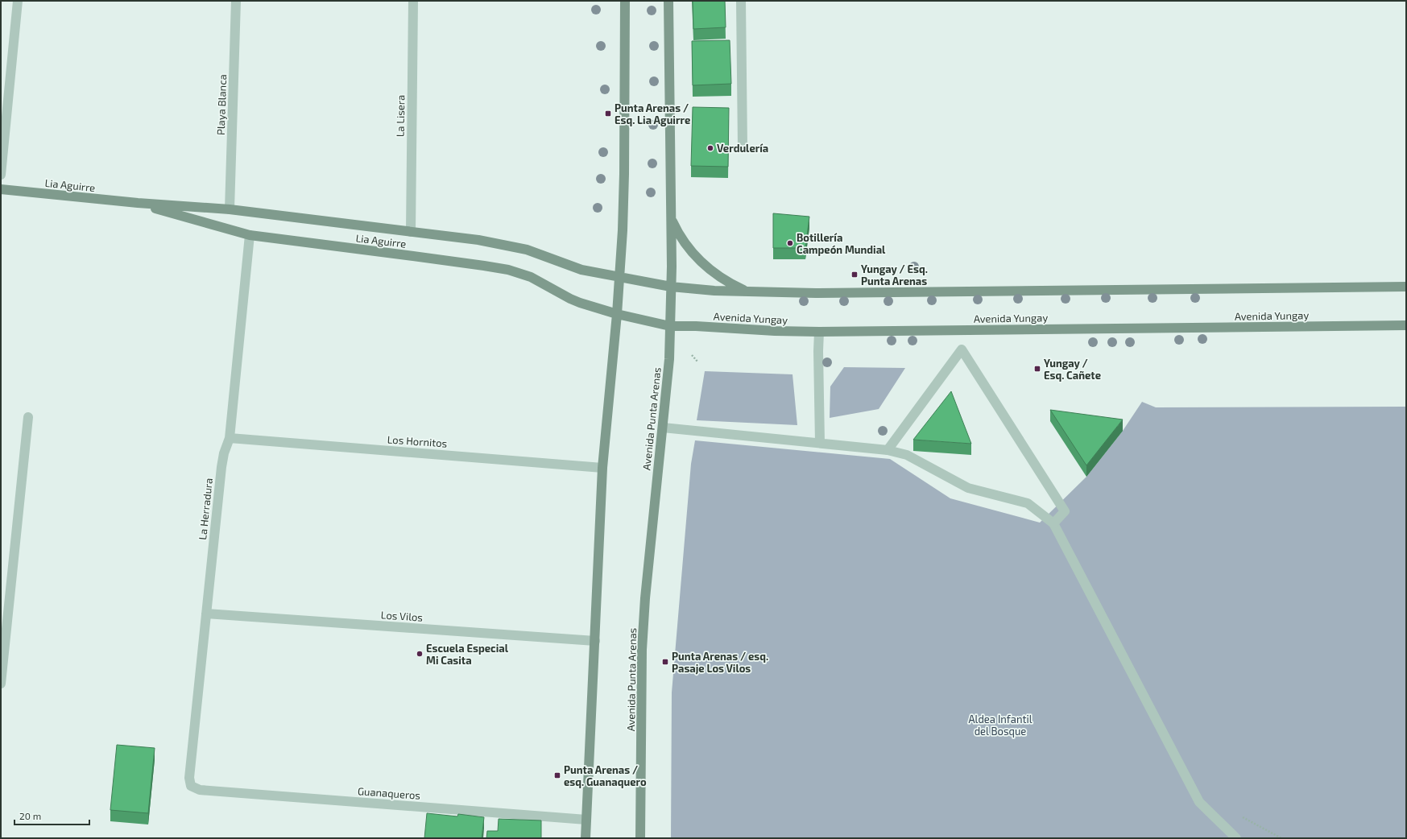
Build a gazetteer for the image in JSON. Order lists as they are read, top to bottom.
{
  "streets": {
    "main road": ["Lia Aguirre", "Avenida Yungay", "Avenida Punta Arenas"],
    "street": [
      "Playa Blanca",
      "La Lisera",
      "Los Hornitos",
      "La Herradura",
      "Los Vilos",
      "Guanaqueros"
    ]
  },
  "crossings": [
    ["Playa Blanca", "Lia Aguirre"],
    ["La Lisera", "Lia Aguirre"],
    ["Lia Aguirre", "Avenida Yungay"],
    ["Lia Aguirre", "La Herradura"],
    ["Avenida Yungay", "Avenida Punta Arenas"],
    ["Los Hornitos", "La Herradura"],
    ["La Herradura", "Los Vilos"],
    ["La Herradura", "Guanaqueros"]
  ],
  "parks": ["Aldea Infantil del Bosque"],
  "places": {
    "transit": [
      "Punta Arenas / Esq. Lia Aguirre",
      "Yungay / Esq. Punta Arenas",
      "Yungay / Esq. Cañete",
      "Punta Arenas / esq. Pasaje Los Vilos",
      "Punta Arenas / esq. Guanaquero"
    ],
    "other": ["Verdulería", "Botillería Campeón Mundial", "Escuela Especial Mi Casita"]
  },
  "scale_bar": "20 m"
}
